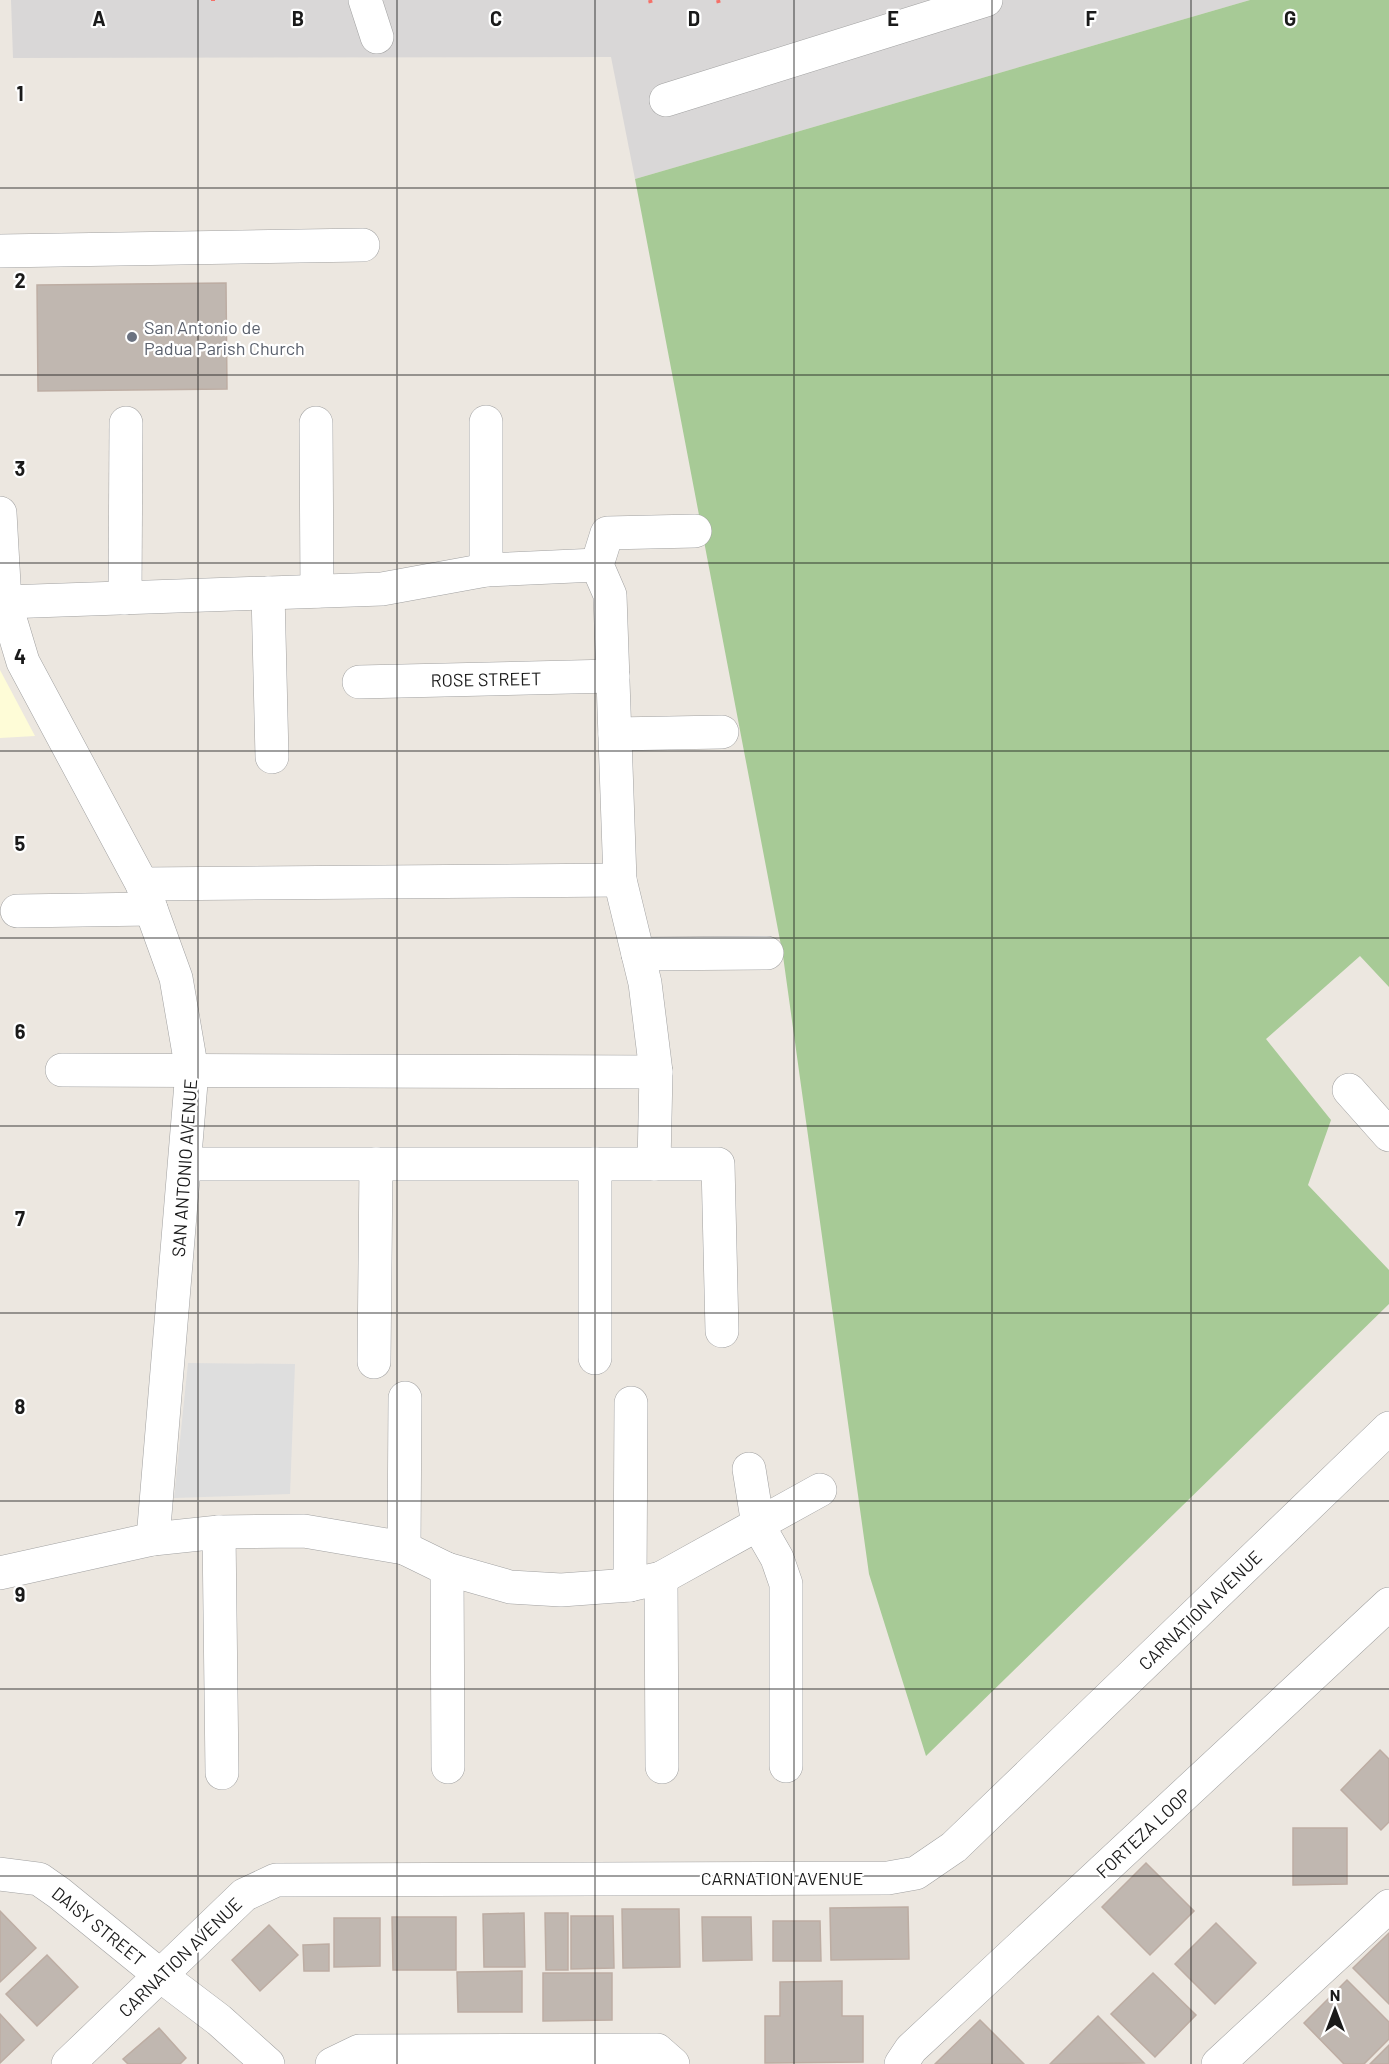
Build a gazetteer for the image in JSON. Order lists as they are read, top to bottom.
{
  "streets": {
    "street": [
      "ROSE STREET",
      "SAN ANTONIO AVENUE",
      "CARNATION AVENUE",
      "FORTEZA LOOP",
      "DAISY STREET"
    ]
  },
  "crossings": [
    ["CARNATION AVENUE", "DAISY STREET"]
  ],
  "places": ["San Antonio de Padua Parish Church"],
  "north": "top",
  "grid": {
    "columns": [
      "A",
      "B",
      "C",
      "D",
      "E",
      "F",
      "G"
    ],
    "rows": [
      "1",
      "2",
      "3",
      "4",
      "5",
      "6",
      "7",
      "8",
      "9"
    ]
  }
}
